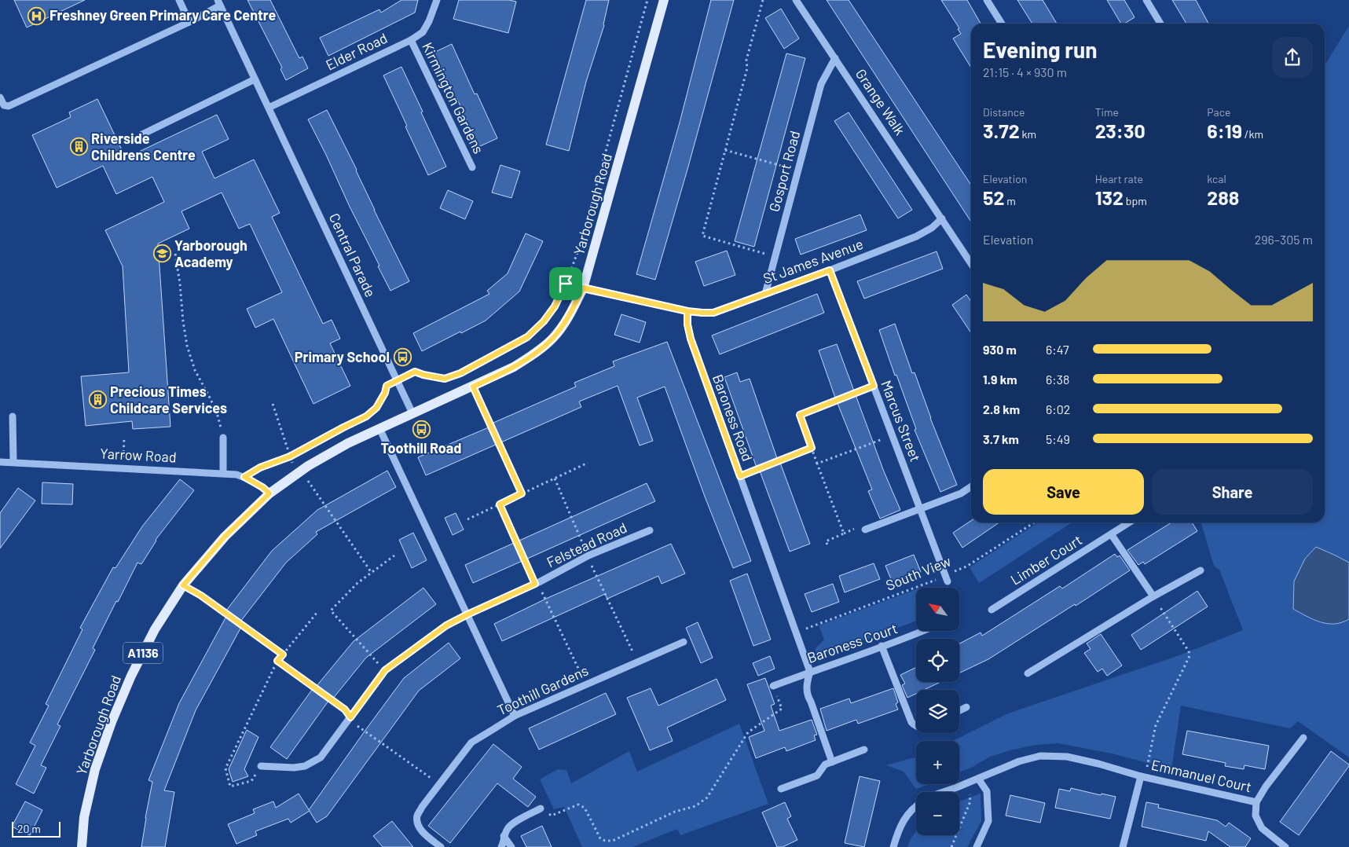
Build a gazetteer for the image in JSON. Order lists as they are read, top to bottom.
{
  "streets": {
    "main road": ["Yarborough Road", "A1136"],
    "street": [
      "Elder Road",
      "Kirmington Gardens",
      "Grange Walk",
      "Gosport Road",
      "Central Parade",
      "St James Avenue",
      "Baroness Road",
      "Marcus Street",
      "Yarrow Road",
      "Felstead Road",
      "Limber Court",
      "Baroness Court",
      "Toothill Gardens",
      "Emmanuel Court"
    ],
    "path": ["South View"]
  },
  "crossings": [
    ["Elder Road", "Kirmington Gardens"],
    ["Elder Road", "Central Parade"],
    ["Grange Walk", "Gosport Road"],
    ["Grange Walk", "St James Avenue"],
    ["Gosport Road", "St James Avenue"],
    ["Yarborough Road", "Central Parade"],
    ["Yarborough Road", "Yarrow Road"],
    ["St James Avenue", "Baroness Road"],
    ["St James Avenue", "Marcus Street"],
    ["Baroness Road", "South View"],
    ["Baroness Road", "Baroness Court"],
    ["Marcus Street", "South View"]
  ],
  "places": {
    "hospital": ["Freshney Green Primary Care Centre"],
    "building": ["Riverside Childrens Centre", "Precious Times Childcare Services"],
    "school or university": ["Yarborough Academy"],
    "bus stop": ["Primary School", "Toothill Road"]
  },
  "scale_bar": "20 m",
  "north": "top left",
  "page": {
    "heading": ["Evening run", "21:15 · 4 × 930 m"],
    "stats": [
      ["Distance", "3.72 km"],
      ["Time", "23:30"],
      ["Pace", "6:19 /km"],
      ["Elevation", "52 m"],
      ["Heart rate", "132 bpm"],
      ["kcal", "288"]
    ],
    "chart": ["Elevation", "296–305 m"],
    "list": [
      {
        "name": "930 m",
        "note": "6:47"
      },
      {
        "name": "1.9 km",
        "note": "6:38"
      },
      {
        "name": "2.8 km",
        "note": "6:02"
      },
      {
        "name": "3.7 km",
        "note": "5:49"
      }
    ],
    "buttons": ["Save", "Share"],
    "map_buttons": ["+", "−"],
    "scale": "20 m"
  }
}
